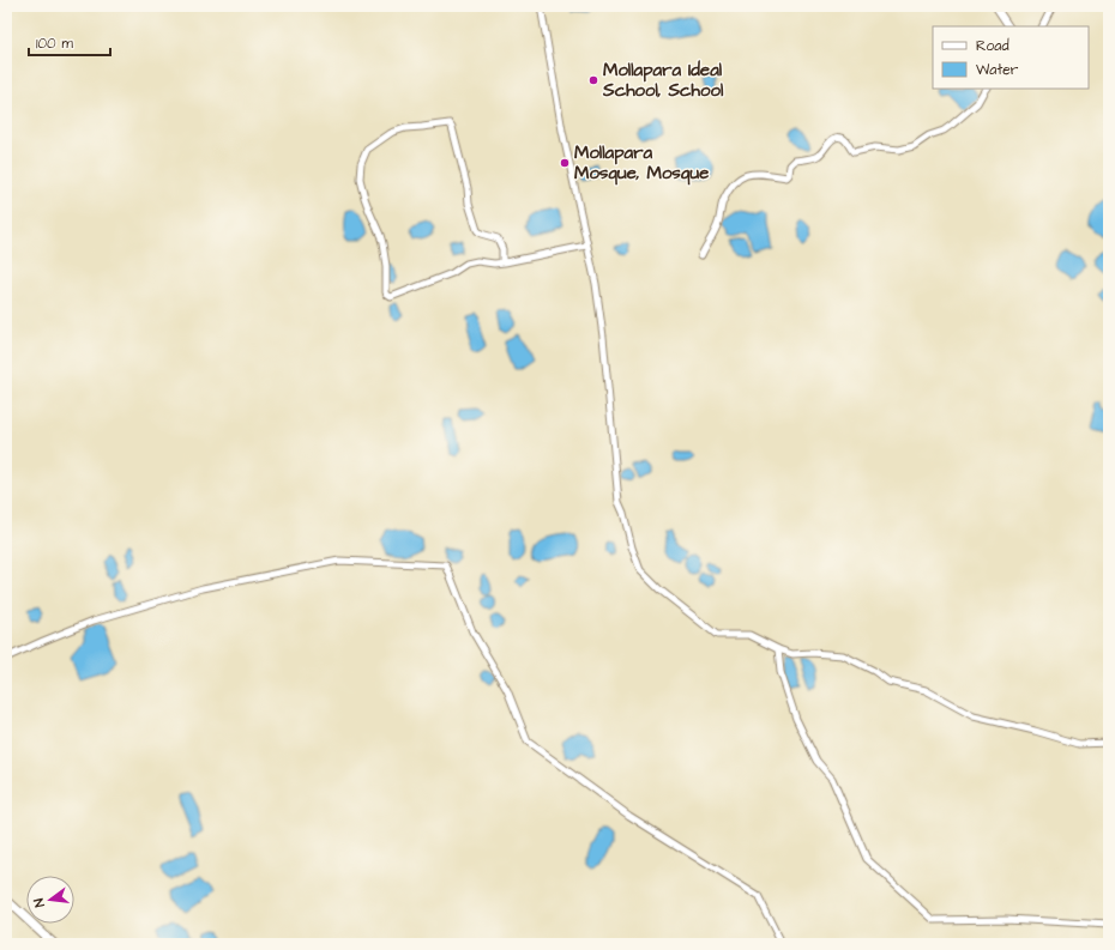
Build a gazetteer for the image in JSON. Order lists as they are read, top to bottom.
{
  "places": ["Mollapara Ideal School, School", "Mollapara Mosque, Mosque"],
  "legend": ["Road", "Water"],
  "scale_bar": "100 m",
  "north": "left"
}
